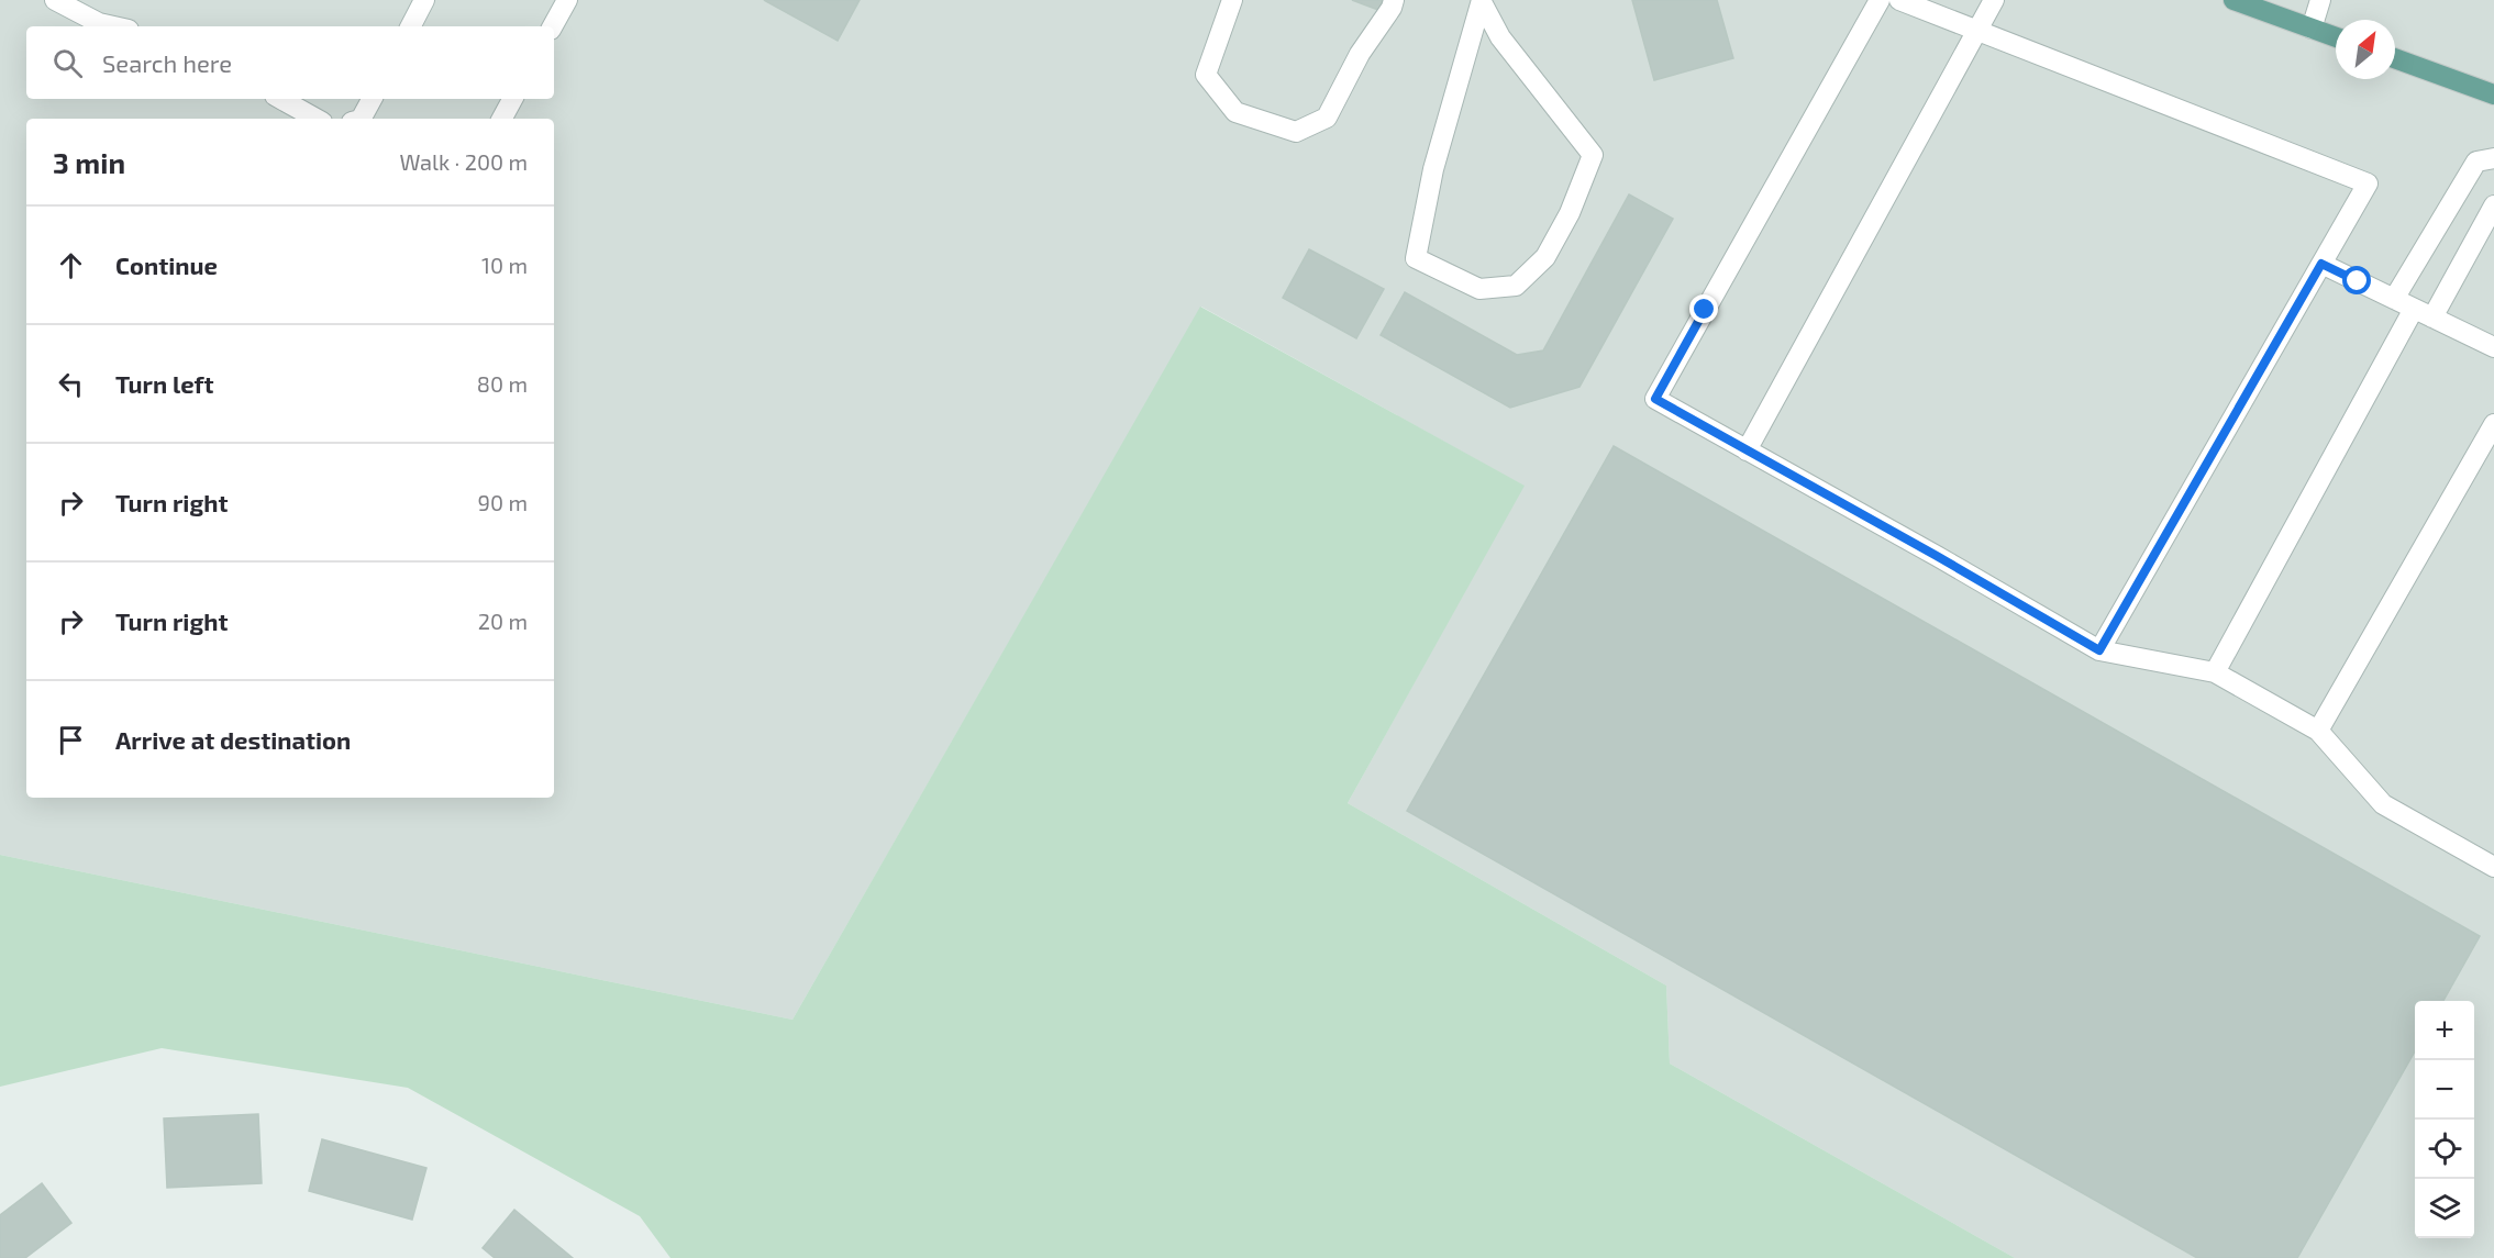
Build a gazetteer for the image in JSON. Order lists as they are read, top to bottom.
{
  "north": "top right",
  "page": {
    "search": "Search here",
    "heading": ["3 min", "Walk · 200 m"],
    "list": [
      ["Continue", "10 m"],
      ["Turn left", "80 m"],
      ["Turn right", "90 m"],
      ["Turn right", "20 m"],
      "Arrive at destination"
    ],
    "map_buttons": ["+", "−"]
  }
}
